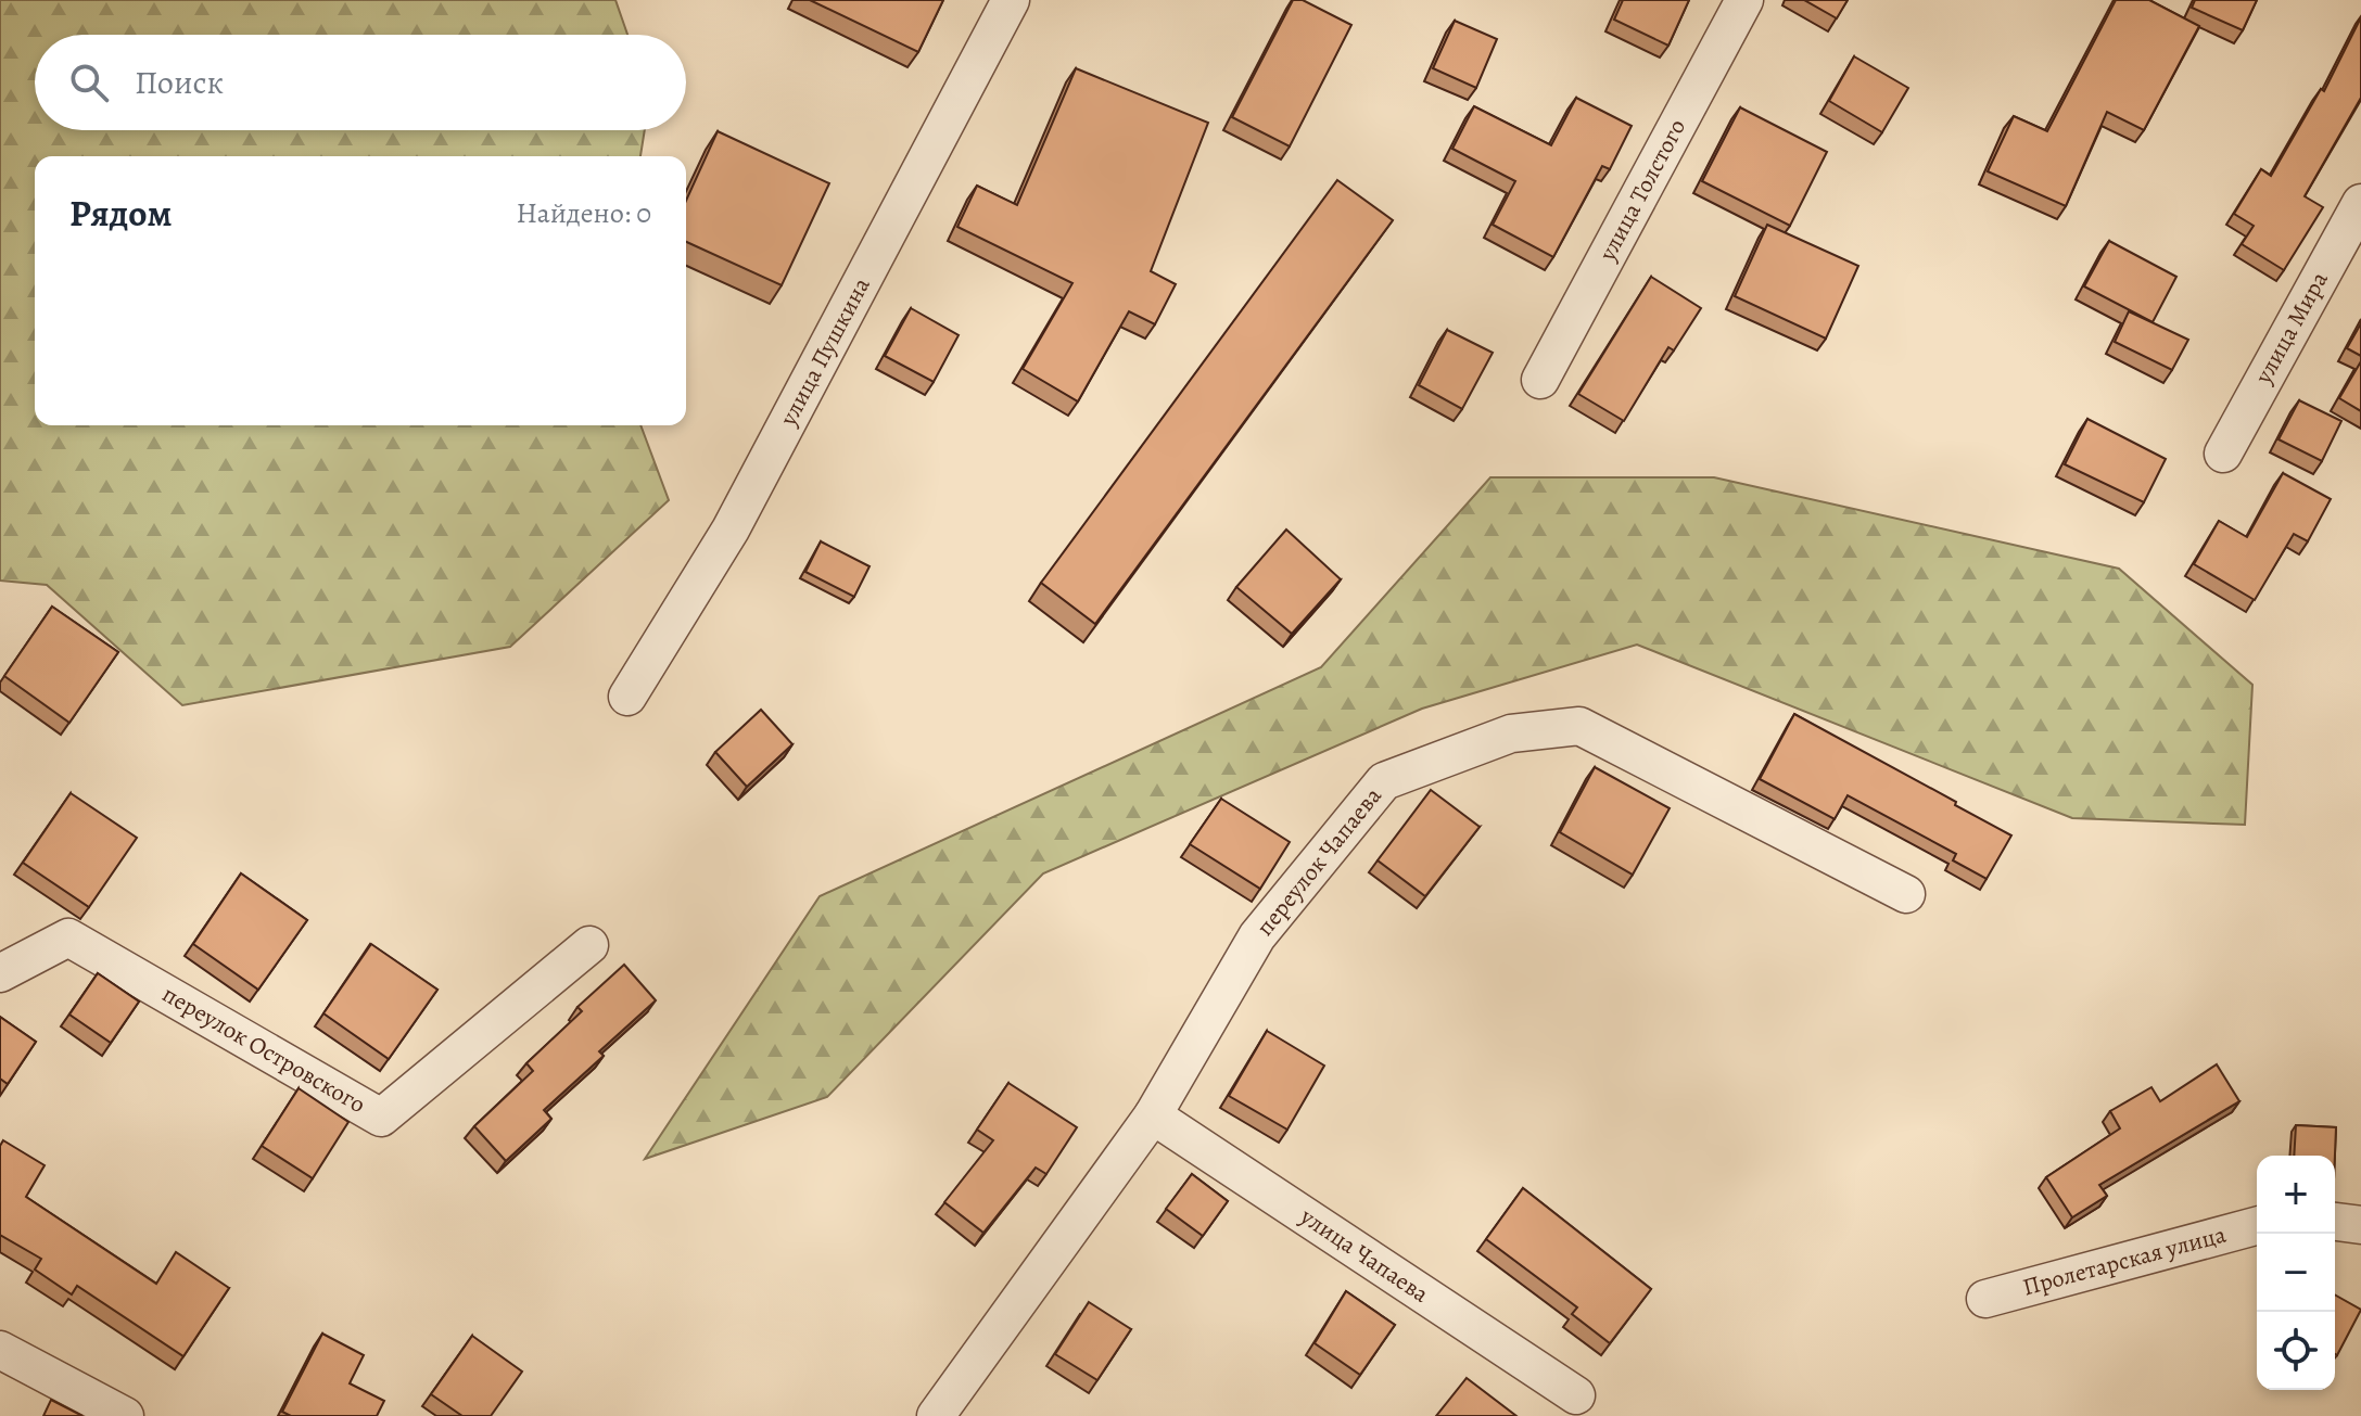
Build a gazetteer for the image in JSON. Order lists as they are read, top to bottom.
{
  "streets": {
    "street": [
      "улица Толстого",
      "улица Мира",
      "улица Пушкина",
      "переулок Чапаева",
      "переулок Островского",
      "улица Чапаева",
      "Пролетарская улица"
    ]
  },
  "crossings": [
    ["переулок Чапаева", "улица Чапаева"]
  ],
  "page": {
    "search": "Поиск",
    "heading": ["Рядом", "Найдено: 0"],
    "map_buttons": ["+", "−"]
  }
}
